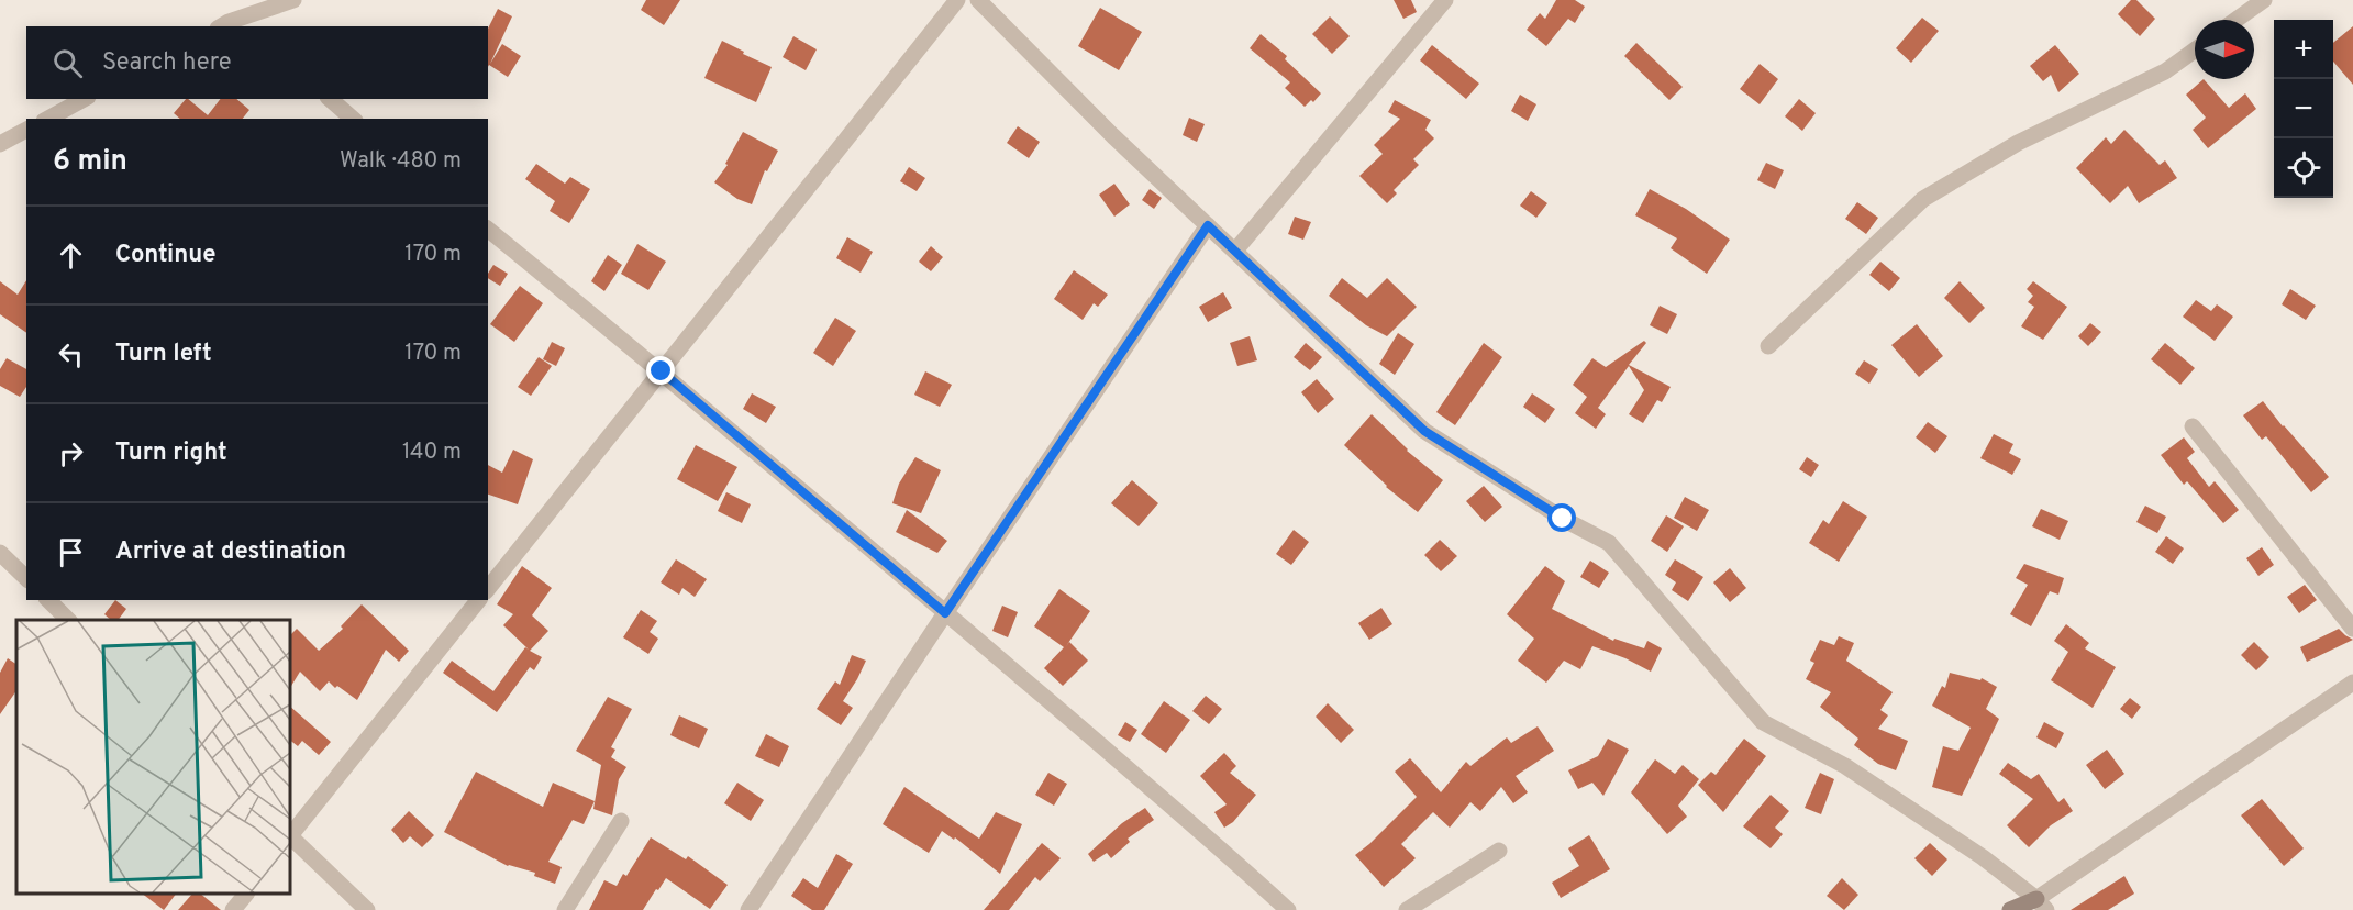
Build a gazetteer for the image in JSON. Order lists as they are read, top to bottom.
{
  "north": "right",
  "page": {
    "map_buttons": ["+", "−"],
    "search": "Search here",
    "heading": ["6 min", "Walk · 480 m"],
    "list": [
      ["Continue", "170 m"],
      ["Turn left", "170 m"],
      ["Turn right", "140 m"],
      "Arrive at destination"
    ]
  }
}
